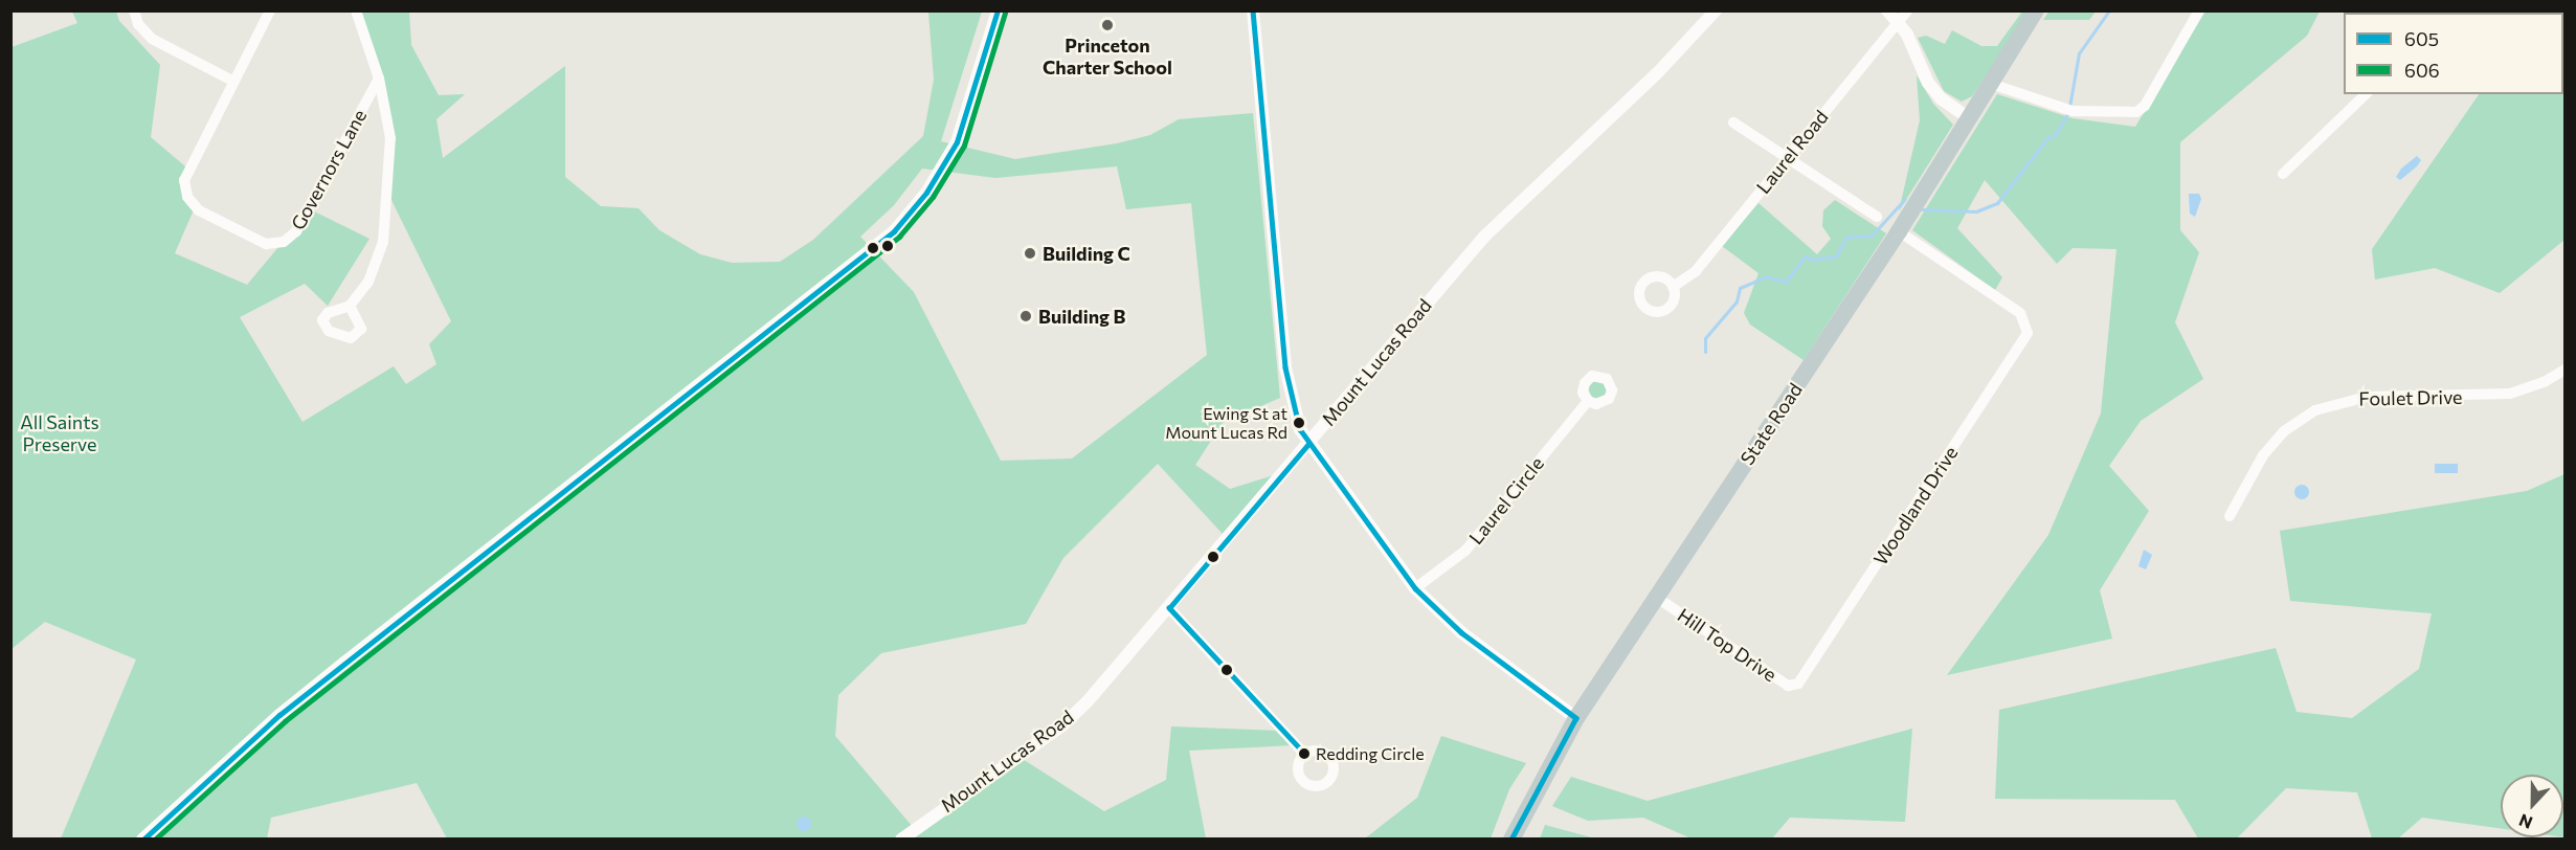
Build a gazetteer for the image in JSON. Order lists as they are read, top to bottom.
{
  "streets": {
    "highway": ["State Road"],
    "street": [
      "Laurel Road",
      "Governors Lane",
      "Mount Lucas Road",
      "Foulet Drive",
      "Laurel Circle",
      "Woodland Drive",
      "Hill Top Drive"
    ]
  },
  "crossings": [
    ["State Road", "Woodland Drive"],
    ["State Road", "Hill Top Drive"],
    ["Woodland Drive", "Hill Top Drive"]
  ],
  "parks": ["All Saints Preserve"],
  "places": [
    "Princeton Charter School",
    "Building C",
    "Building B",
    "Ewing St at Mount Lucas Rd",
    "Redding Circle"
  ],
  "lines": ["transit line 605", "transit line 606"],
  "legend": ["605", "606"],
  "north": "bottom"
}
